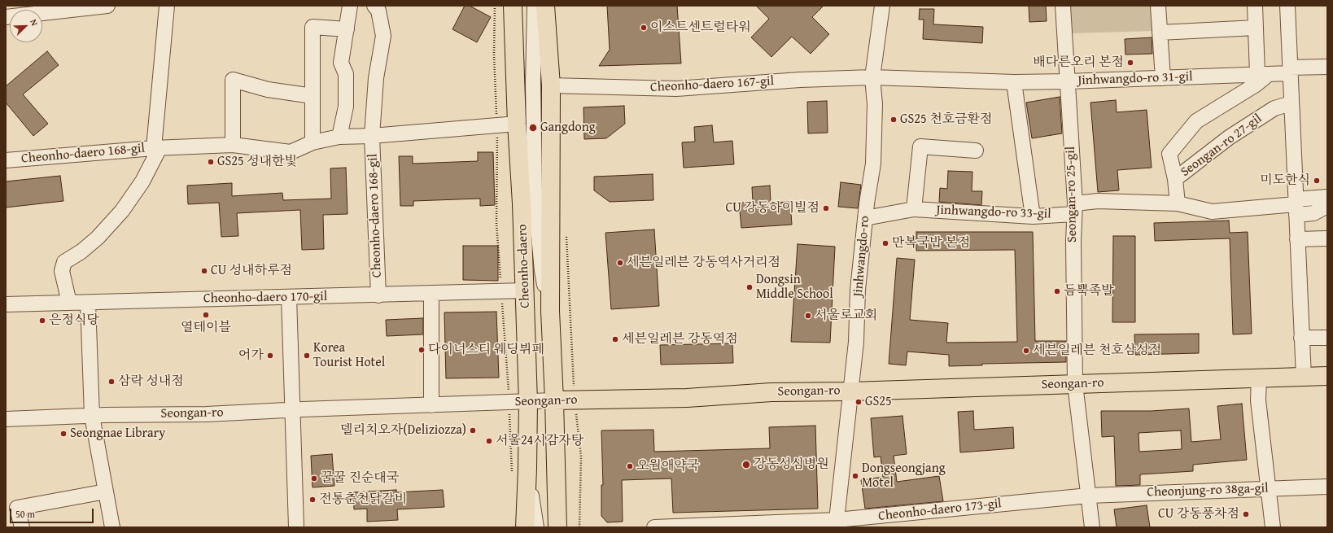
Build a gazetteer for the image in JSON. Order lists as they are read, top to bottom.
{
  "streets": {
    "main road": ["Cheonho-daero", "Seongan-ro"],
    "street": [
      "Jinhwangdo-ro 31-gil",
      "Cheonho-daero 167-gil",
      "Seongan-ro 27-gil",
      "Cheonho-daero 168-gil",
      "Seongan-ro 25-gil",
      "Jinhwangdo-ro 33-gil",
      "Jinhwangdo-ro",
      "Cheonho-daero 170-gil",
      "Cheonjung-ro 38ga-gil",
      "Cheonho-daero 173-gil"
    ]
  },
  "crossings": [
    ["Jinhwangdo-ro 31-gil", "Cheonho-daero 167-gil"],
    ["Jinhwangdo-ro 31-gil", "Seongan-ro 25-gil"],
    ["Jinhwangdo-ro 31-gil", "Jinhwangdo-ro"],
    ["Cheonho-daero 167-gil", "Jinhwangdo-ro"],
    ["Cheonho-daero 167-gil", "Cheonho-daero"],
    ["Seongan-ro 27-gil", "Jinhwangdo-ro 33-gil"],
    ["Cheonho-daero 168-gil", "Cheonho-daero"],
    ["Cheonho-daero 168-gil", "Cheonho-daero 170-gil"],
    ["Seongan-ro 25-gil", "Jinhwangdo-ro 33-gil"],
    ["Seongan-ro 25-gil", "Seongan-ro"],
    ["Seongan-ro 25-gil", "Cheonjung-ro 38ga-gil"],
    ["Seongan-ro 25-gil", "Cheonho-daero 173-gil"],
    ["Jinhwangdo-ro 33-gil", "Jinhwangdo-ro"],
    ["Jinhwangdo-ro", "Seongan-ro"],
    ["Jinhwangdo-ro", "Cheonho-daero 173-gil"],
    ["Cheonho-daero", "Cheonho-daero 170-gil"],
    ["Cheonho-daero", "Seongan-ro"],
    ["Cheonjung-ro 38ga-gil", "Cheonho-daero 173-gil"]
  ],
  "places": [
    "이스트센트럴타워",
    "배다른오리 본점",
    "GS25 천호금환점",
    "Gangdong",
    "GS25 성내한빛",
    "미도한식",
    "CU 강동하이빌점",
    "만복국밥 본점",
    "세븐일레븐 강동역사거리점",
    "CU 성내하루점",
    "Dongsin Middle School",
    "듬뿍족발",
    "열테이블",
    "서울로교회",
    "은정식당",
    "세븐일레븐 강동역점",
    "다이너스티 웨딩뷔페",
    "세븐일레븐 천호삼성점",
    "어가",
    "Korea Tourist Hotel",
    "삼락 성내점",
    "GS25",
    "델리치오자(Deliziozza)",
    "Seongnae Library",
    "서울24시감자탕",
    "강동성심병원",
    "오월애약국",
    "Dongseongjang Motel",
    "꿀꿀 진순대국",
    "전통춘천닭갈비",
    "CU 강동풍차점"
  ],
  "scale_bar": "50 m",
  "north": "top right"
}
